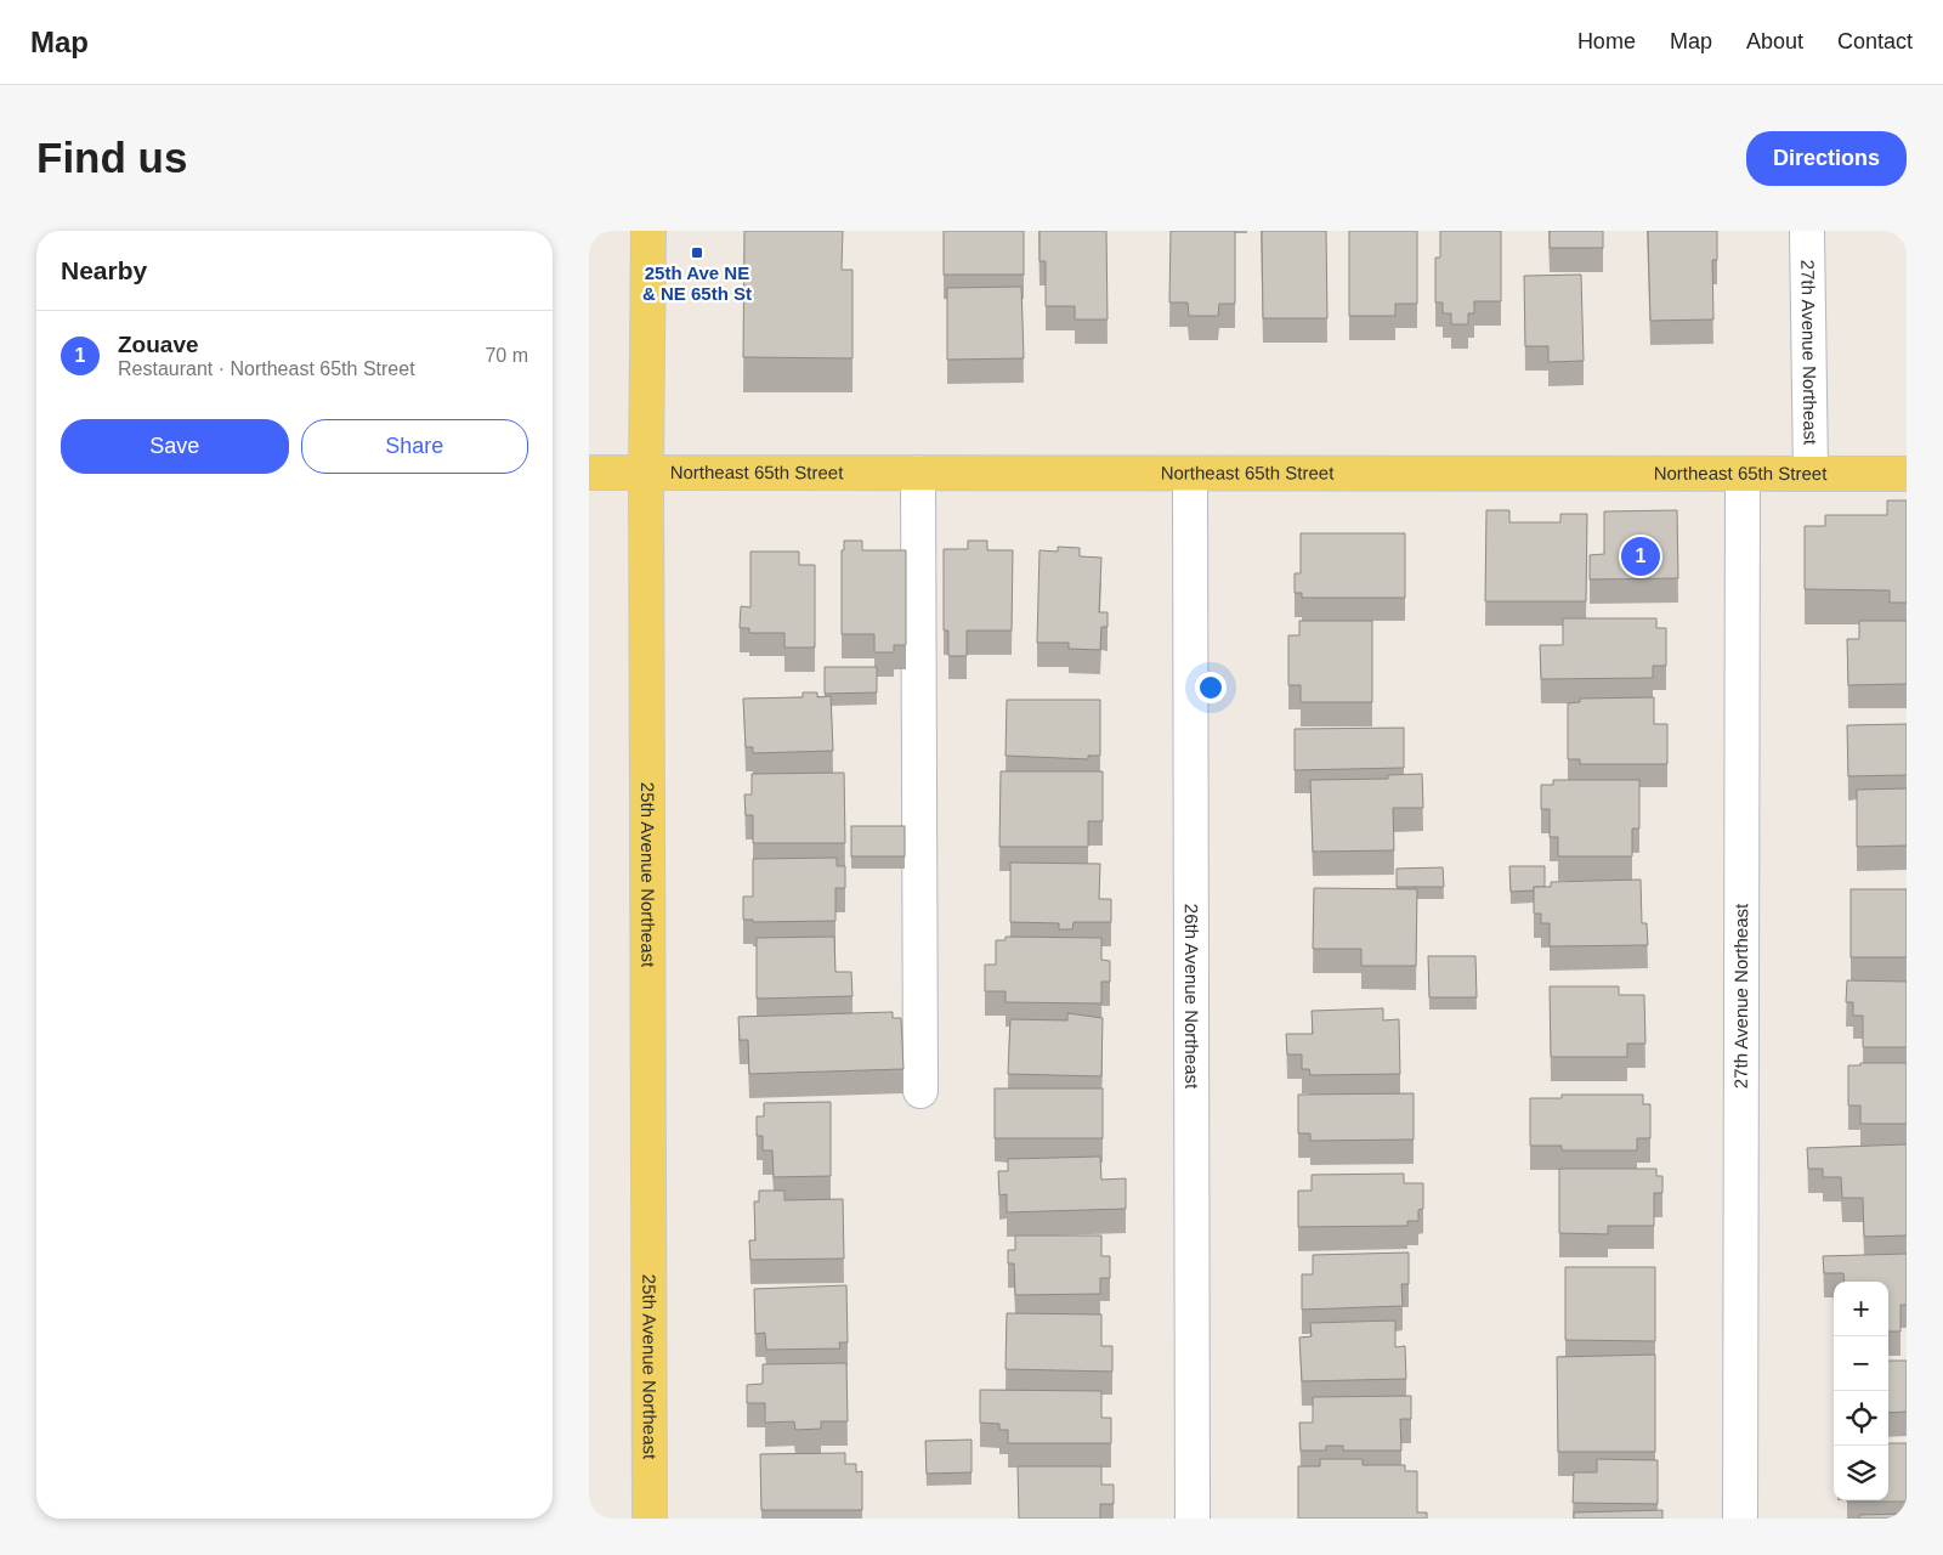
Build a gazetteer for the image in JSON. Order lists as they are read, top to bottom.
{
  "streets": {
    "main road": ["Northeast 65th Street", "25th Avenue Northeast"],
    "street": ["27th Avenue Northeast", "26th Avenue Northeast"]
  },
  "crossings": [
    ["27th Avenue Northeast", "Northeast 65th Street"],
    ["Northeast 65th Street", "25th Avenue Northeast"],
    ["Northeast 65th Street", "26th Avenue Northeast"]
  ],
  "places": {
    "transit": ["25th Ave NE & NE 65th St"]
  },
  "page": {
    "header": "Map",
    "nav": [
      "Home",
      "Map",
      "About",
      "Contact"
    ],
    "buttons": [
      "Directions",
      ["Save", "Share"]
    ],
    "title": "Find us",
    "heading": "Nearby",
    "list": [
      {
        "mark": "1",
        "name": "Zouave",
        "note": "Restaurant · Northeast 65th Street",
        "value": "70 m"
      }
    ],
    "pins": "1",
    "map_buttons": ["+", "−"]
  }
}
